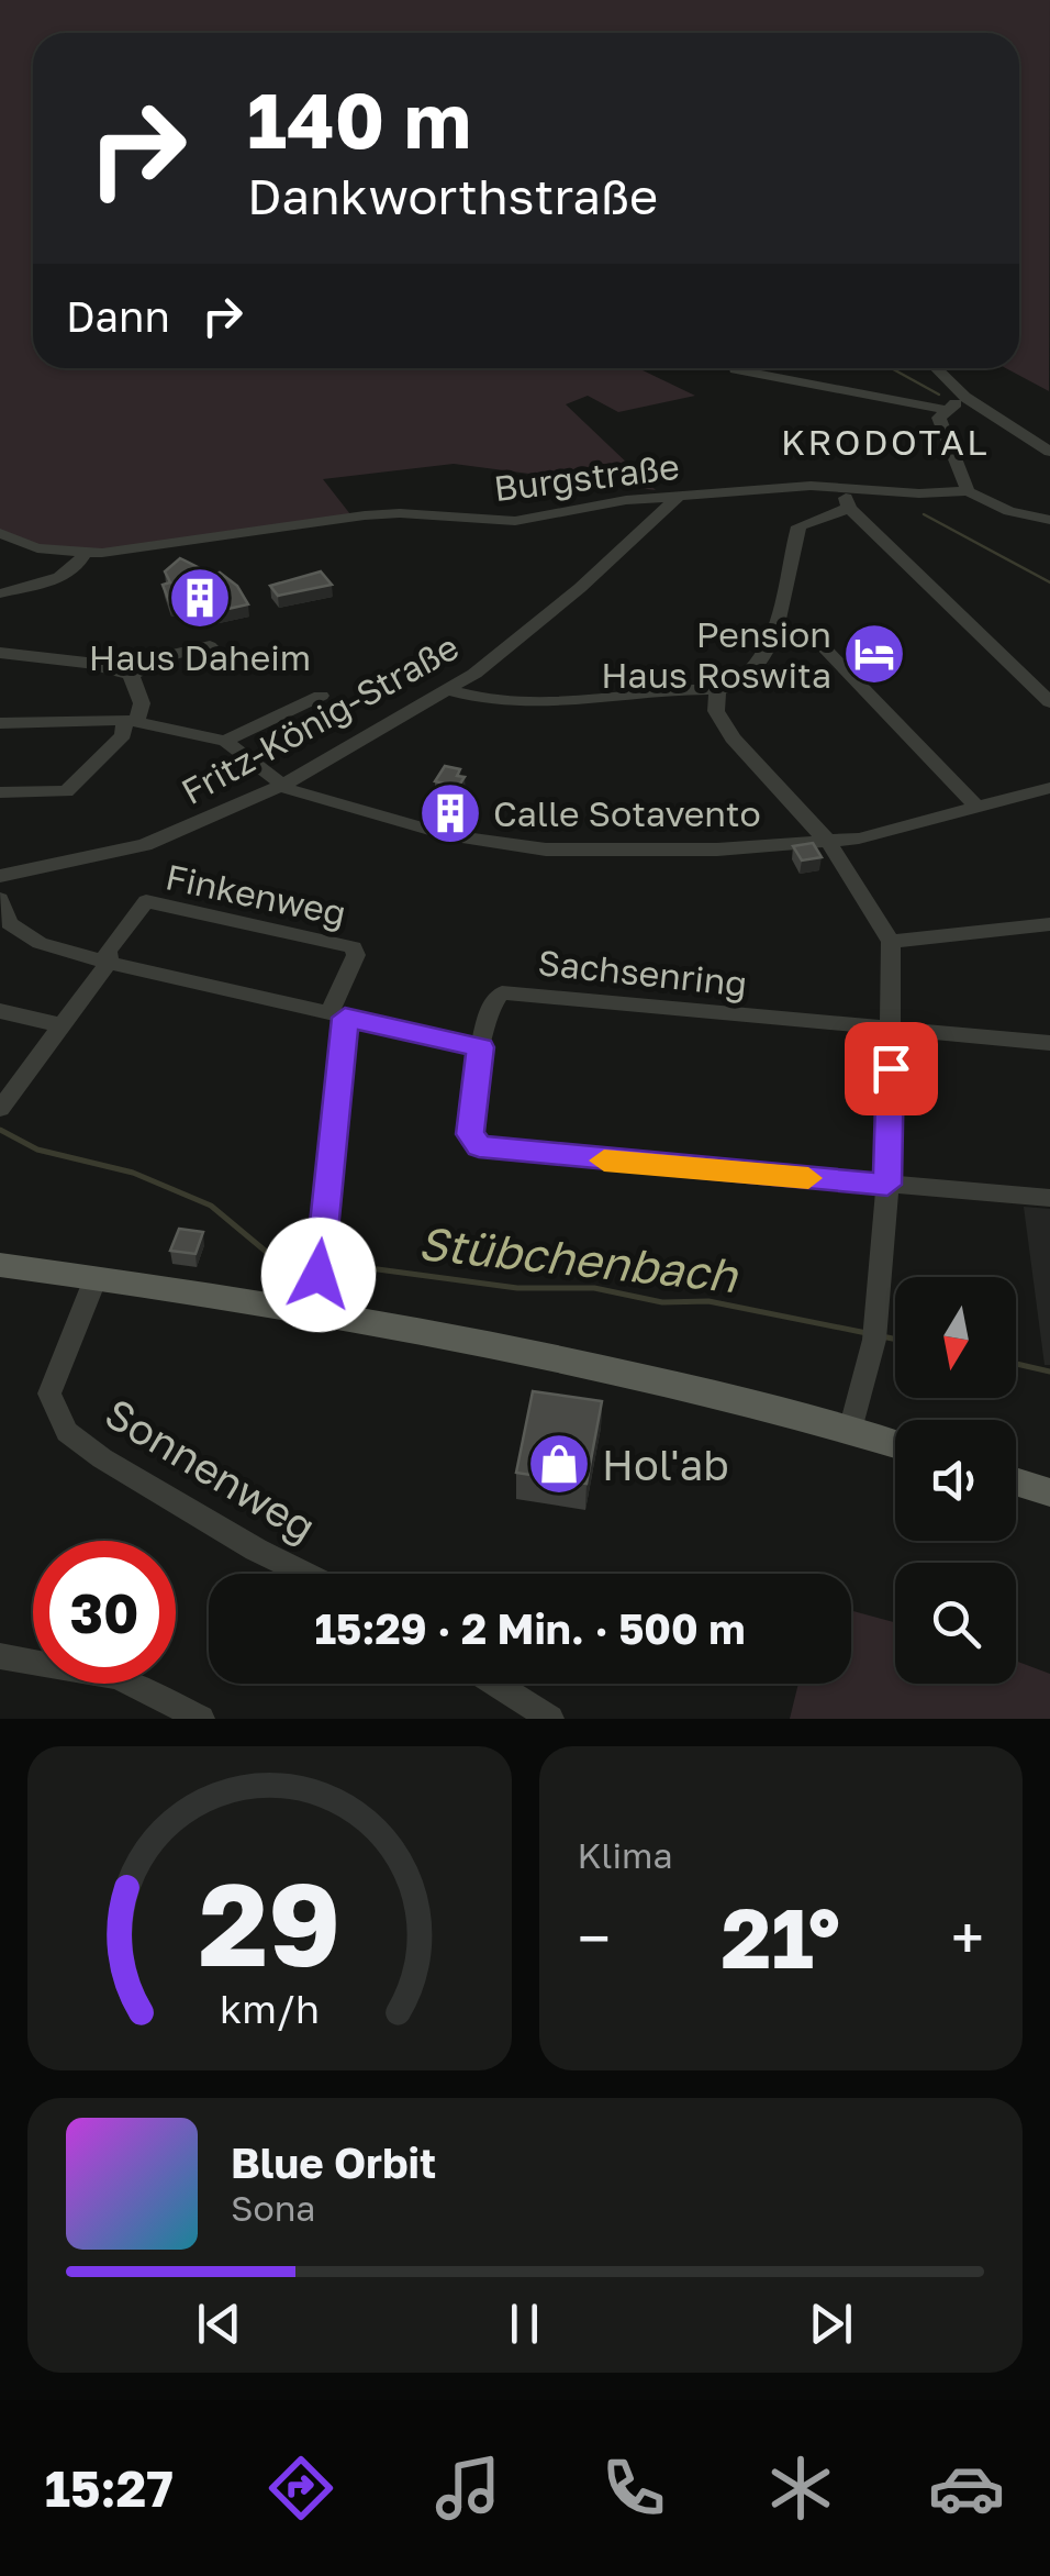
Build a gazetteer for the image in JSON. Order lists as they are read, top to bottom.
{
  "streets": {
    "street": [
      "Burgstraße",
      "Fritz-König-Straße",
      "Finkenweg",
      "Sachsenring",
      "Sonnenweg"
    ]
  },
  "crossings": [
    ["Burgstraße", "Fritz-König-Straße"]
  ],
  "districts": ["KRODOTAL"],
  "water": ["Stübchenbach"],
  "places": {
    "building": ["Haus Daheim", "Calle Sotavento"],
    "hotel": ["Pension Haus Roswita"],
    "shop": ["Hol'ab"]
  },
  "north": "bottom",
  "page": {
    "turn": ["140 m", "Dankworthstraße"],
    "then": "Dann",
    "limit": "30",
    "trip": "15:29 · 2 Min. · 500 m",
    "tile": "Klima",
    "heat": ["−", "21°", "+"],
    "song": ["Blue Orbit", "Sona"],
    "tabs": "15:27",
    "gauge": ["29", "km/h"]
  }
}
